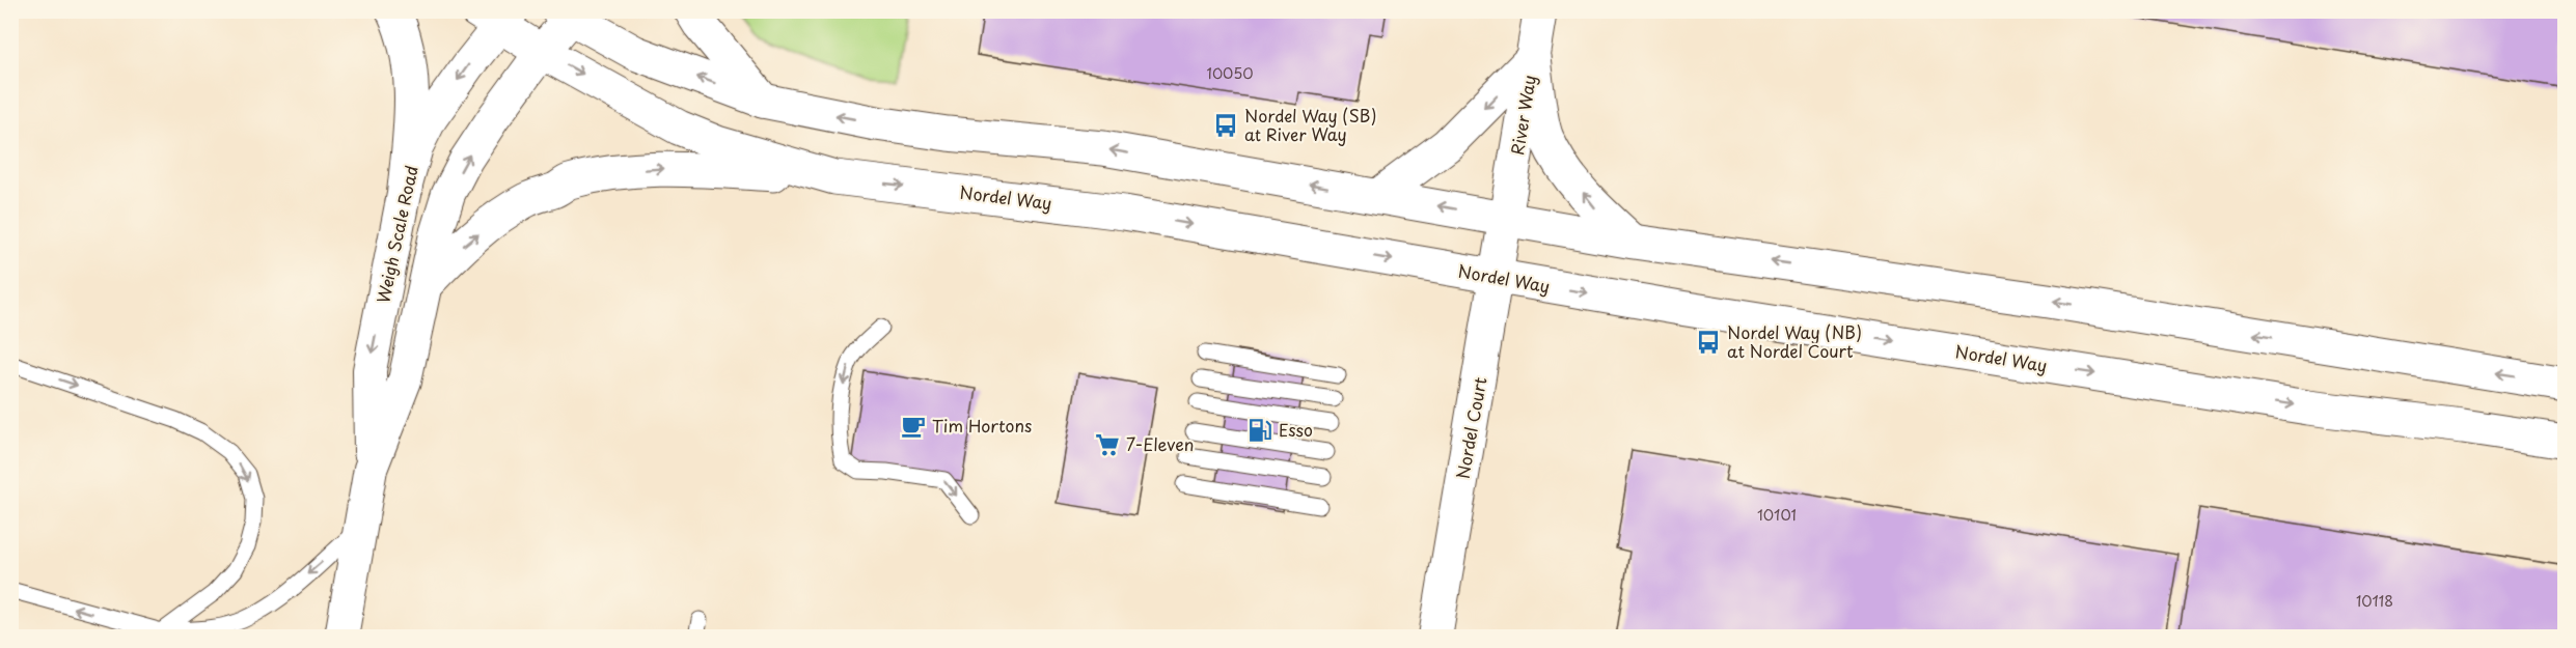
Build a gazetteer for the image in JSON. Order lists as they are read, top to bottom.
{
  "streets": {
    "main road": ["Nordel Way"],
    "street": ["River Way", "Weigh Scale Road", "Nordel Court"]
  },
  "crossings": [
    ["River Way", "Nordel Court"],
    ["Nordel Way", "Weigh Scale Road"],
    ["Nordel Way", "Nordel Court"]
  ],
  "places": {
    "bus stop": ["Nordel Way (SB) at River Way", "Nordel Way (NB) at Nordel Court"],
    "cafe": ["Tim Hortons"],
    "fuel station": ["Esso"],
    "supermarket": ["7-Eleven"]
  },
  "house_numbers": ["10050", "10101", "10118"]
}
